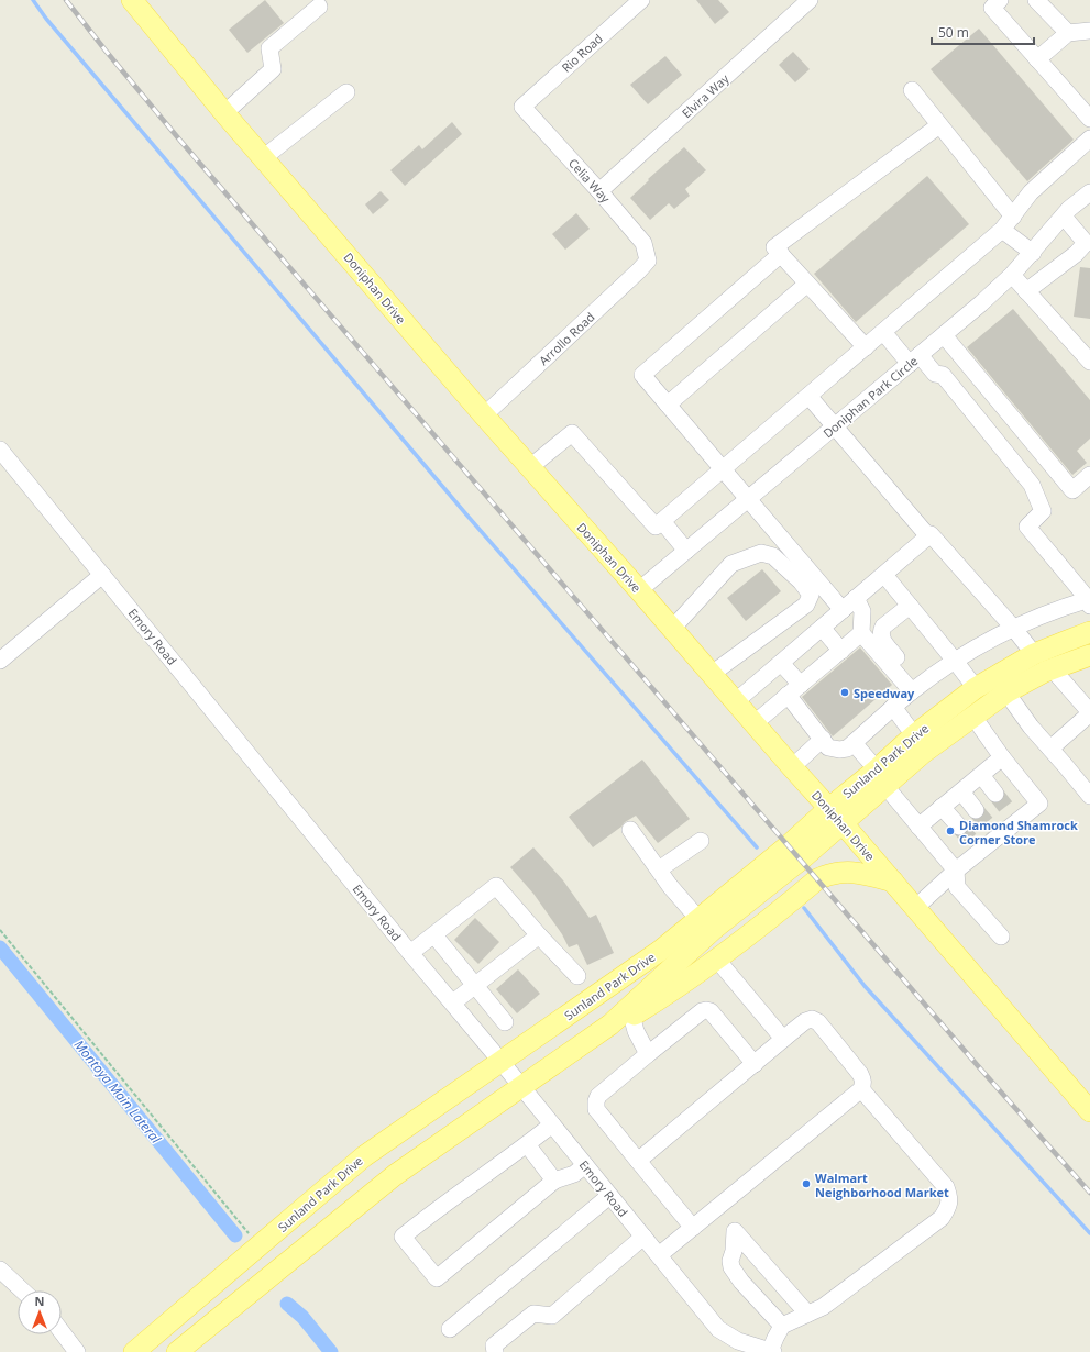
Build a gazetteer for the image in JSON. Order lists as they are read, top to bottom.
{
  "streets": {
    "main road": ["Doniphan Drive", "Sunland Park Drive"],
    "street": [
      "Rio Road",
      "Elvira Way",
      "Celia Way",
      "Arrollo Road",
      "Doniphan Park Circle",
      "Emory Road"
    ]
  },
  "crossings": [
    ["Rio Road", "Celia Way"],
    ["Elvira Way", "Celia Way"],
    ["Celia Way", "Arrollo Road"],
    ["Doniphan Drive", "Arrollo Road"],
    ["Doniphan Drive", "Doniphan Park Circle"],
    ["Doniphan Drive", "Sunland Park Drive"],
    ["Emory Road", "Sunland Park Drive"]
  ],
  "water": ["Montoya Main Lateral"],
  "places": ["Speedway", "Diamond Shamrock Corner Store", "Walmart Neighborhood Market"],
  "scale_bar": "50 m",
  "north": "top"
}
